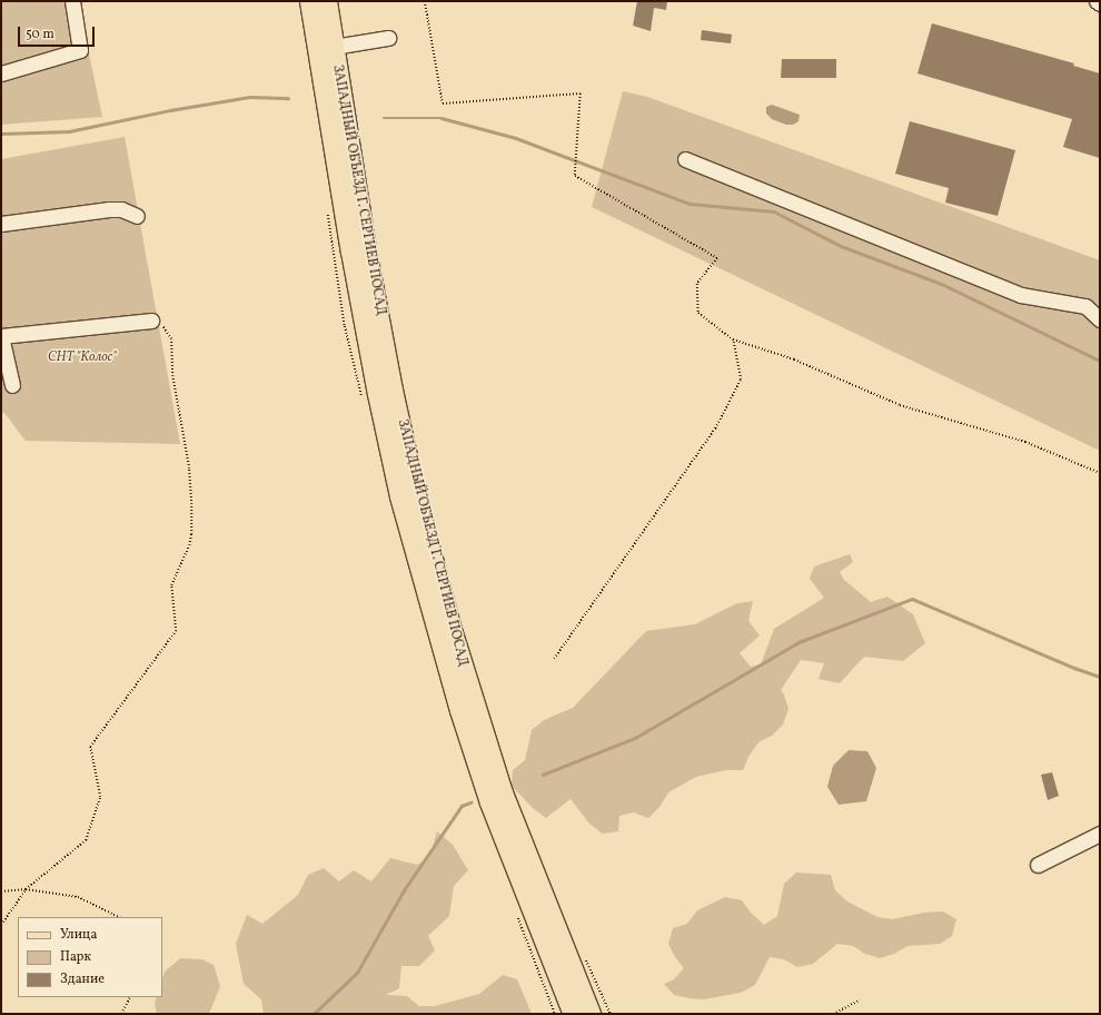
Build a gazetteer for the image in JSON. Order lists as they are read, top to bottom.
{
  "streets": {
    "main road": ["ЗАПАДНЫЙ ОБЪЕЗД Г. СЕРГИЕВ ПОСАД"]
  },
  "parks": ["СНТ \"Колос\""],
  "legend": ["Улица", "Парк", "Здание"],
  "scale_bar": "50 m"
}
